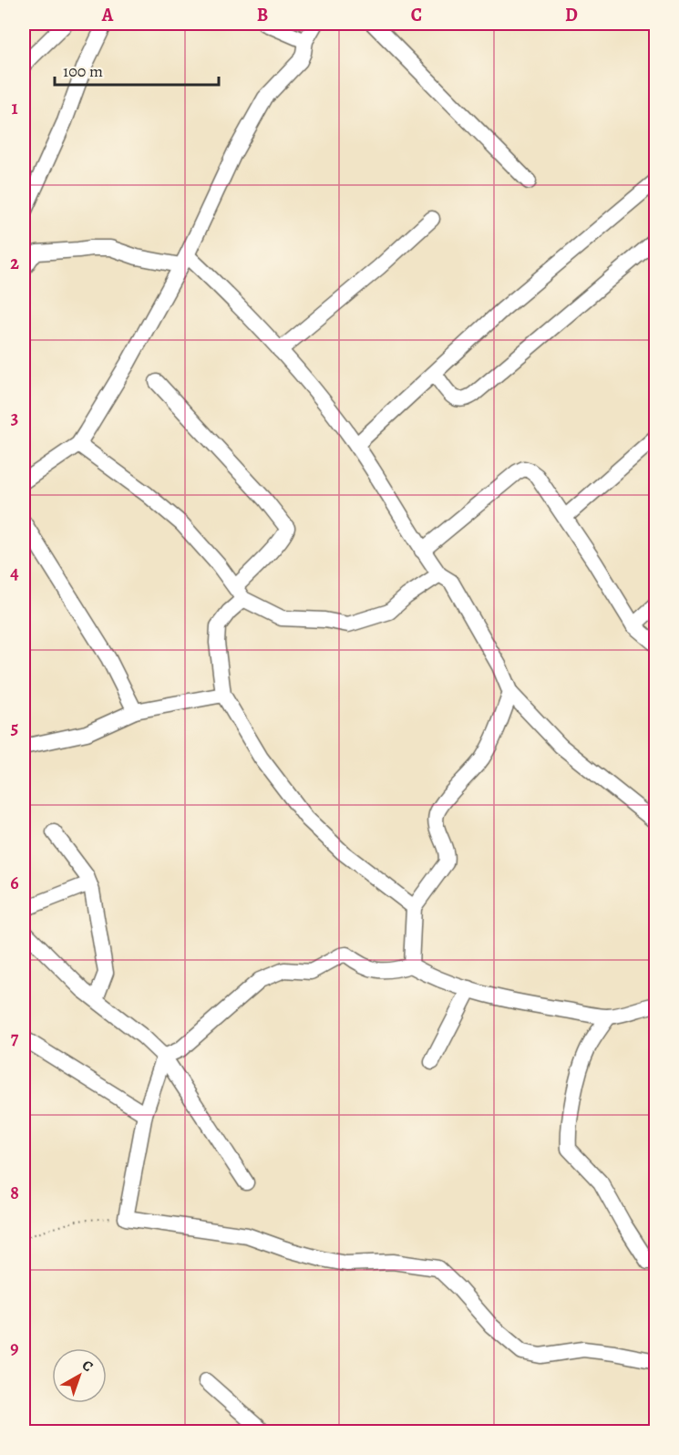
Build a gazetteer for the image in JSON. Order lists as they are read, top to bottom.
{
  "scale_bar": "100 m",
  "north": "top right",
  "grid": {
    "columns": [
      "A",
      "B",
      "C",
      "D"
    ],
    "rows": [
      "1",
      "2",
      "3",
      "4",
      "5",
      "6",
      "7",
      "8",
      "9"
    ]
  }
}
